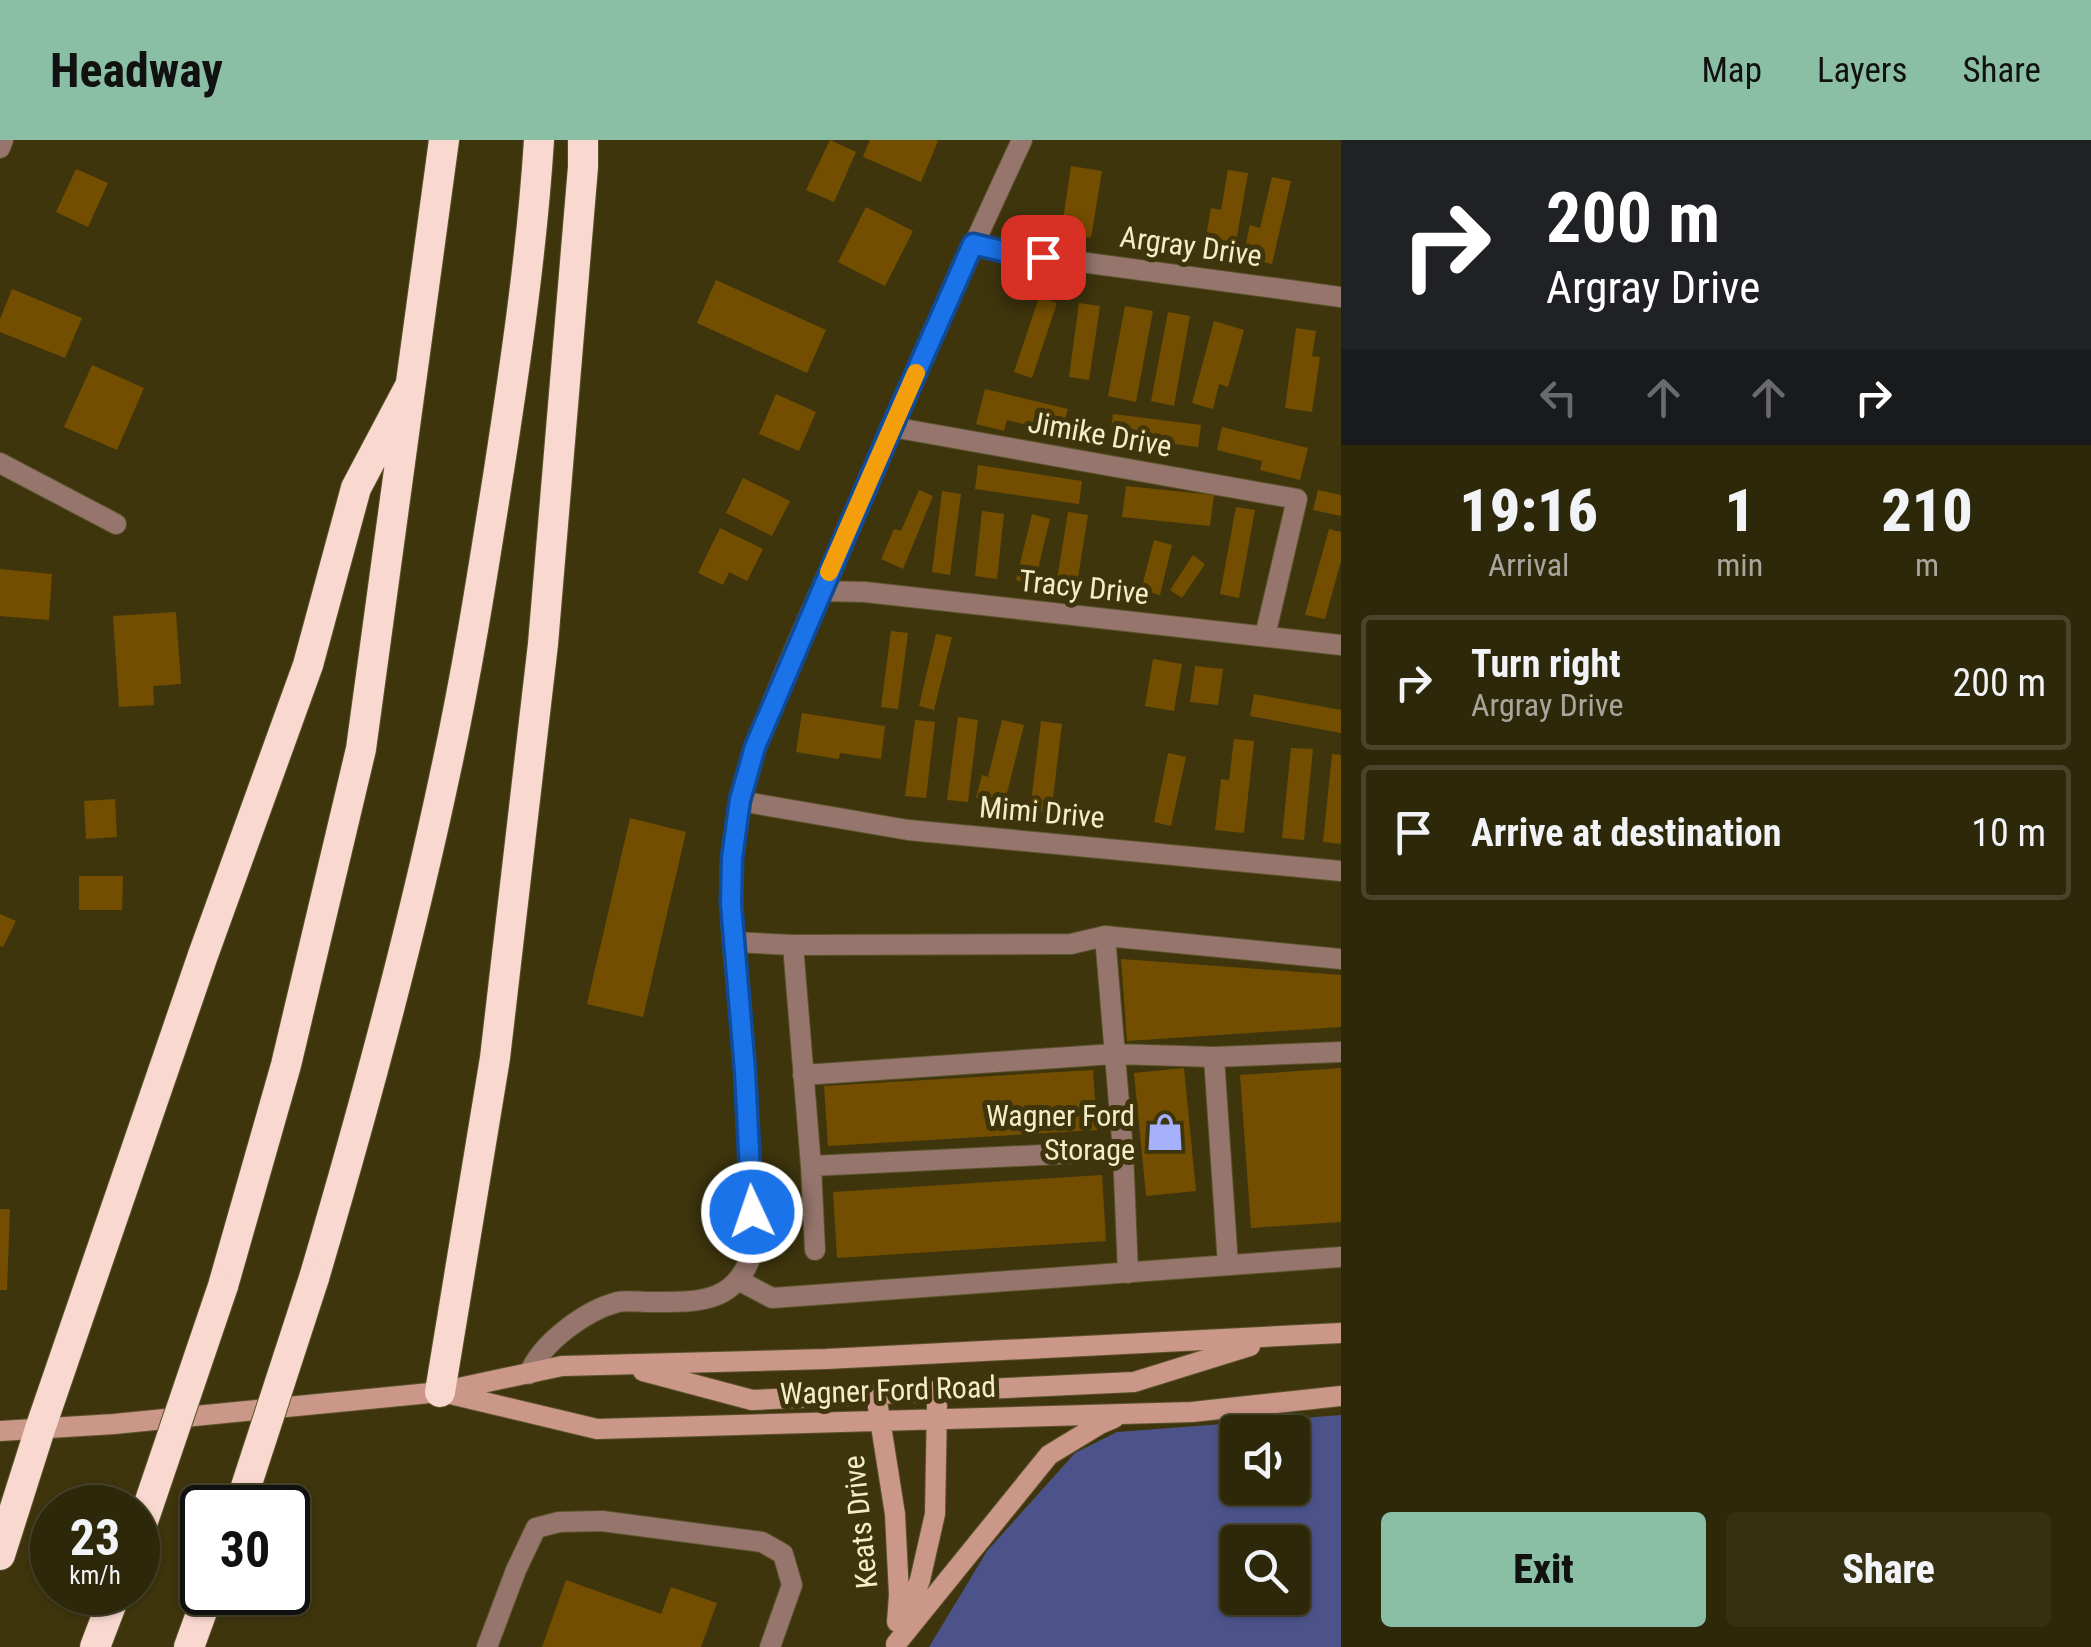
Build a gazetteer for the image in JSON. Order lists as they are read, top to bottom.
{
  "streets": {
    "main road": ["Wagner Ford Road", "Keats Drive"],
    "street": [
      "Argray Drive",
      "Jimike Drive",
      "Tracy Drive",
      "Mimi Drive"
    ]
  },
  "crossings": [
    ["Jimike Drive", "Tracy Drive"],
    ["Wagner Ford Road", "Keats Drive"]
  ],
  "places": {
    "shop": ["Wagner Ford Storage"]
  },
  "page": {
    "header": "Headway",
    "nav": ["Map", "Layers", "Share"],
    "turn": ["200 m", "Argray Drive"],
    "eta": [
      "19:16",
      "Arrival",
      "1",
      "min",
      "210",
      "m"
    ],
    "list": [
      {
        "name": "Turn right",
        "note": "Argray Drive",
        "value": "200 m"
      },
      {
        "name": "Arrive at destination",
        "value": "10 m"
      }
    ],
    "speed": "23 km/h",
    "limit": "30",
    "buttons": ["Exit", "Share"]
  }
}
